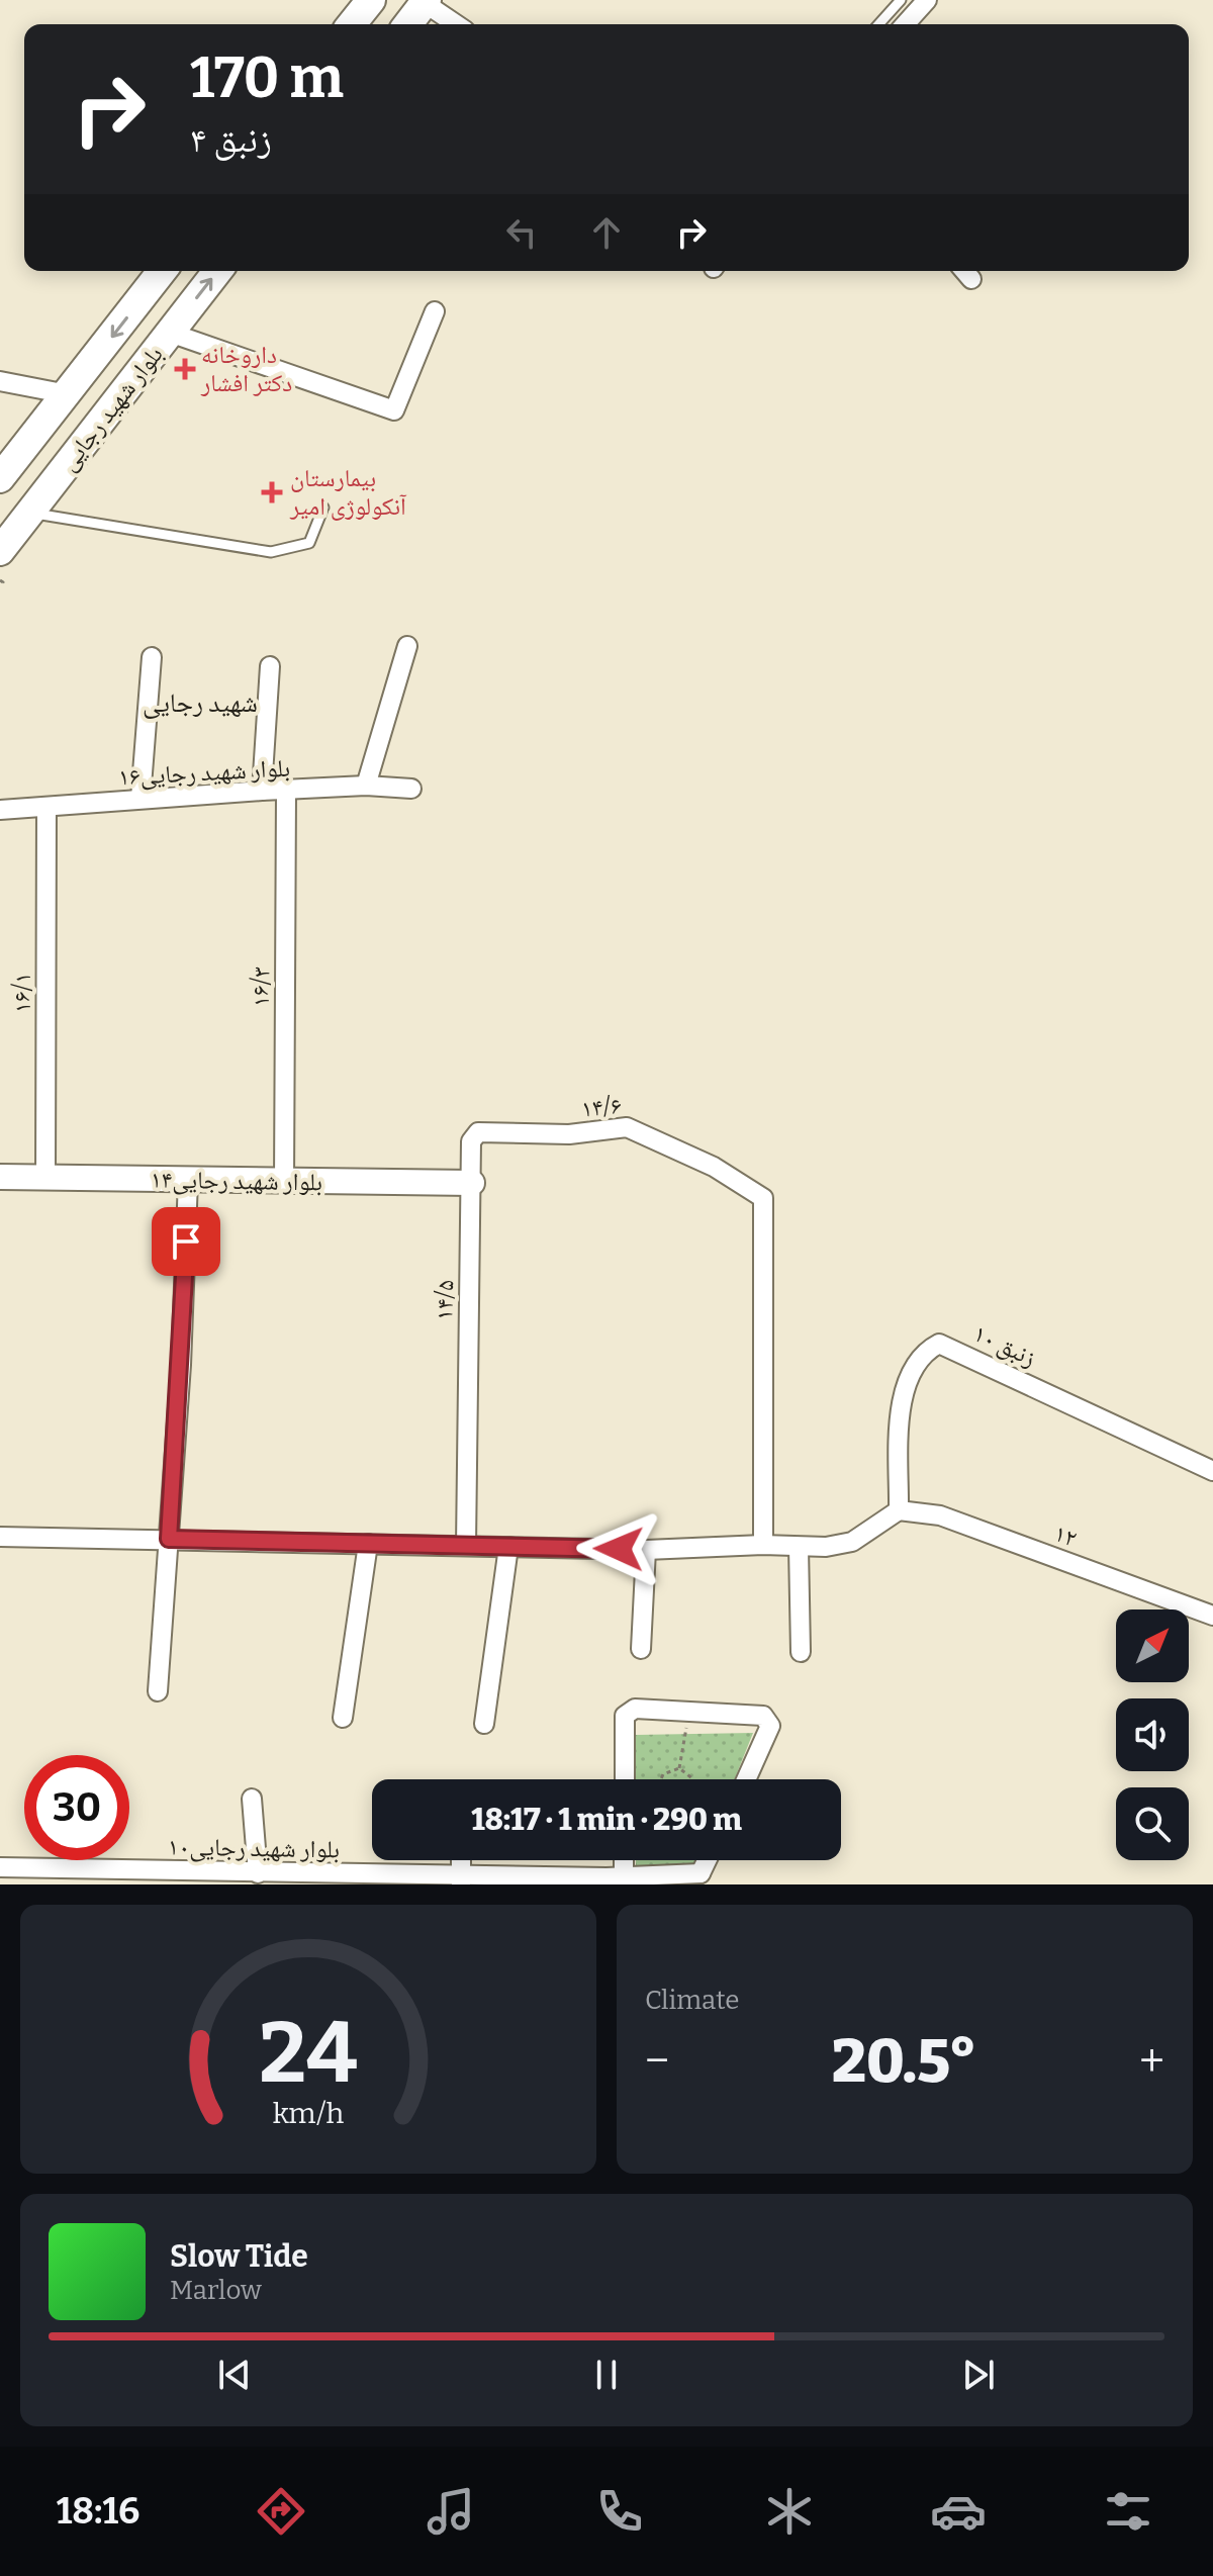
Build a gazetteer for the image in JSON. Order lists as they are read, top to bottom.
{
  "streets": {
    "main road": ["بلوار شهید رجایی"],
    "street": [
      "بلوار شهید رجایی۱۶",
      "۱۶/۳",
      "۱۶/۱",
      "۱۴/۶",
      "بلوار شهید رجایی۱۴",
      "۱۴/۵",
      "زنبق ۱۰",
      "۱۲",
      "بلوار شهید رجایی۱۰"
    ]
  },
  "crossings": [
    ["بلوار شهید رجایی۱۶", "۱۶/۳"],
    ["بلوار شهید رجایی۱۶", "۱۶/۱"],
    ["۱۶/۳", "بلوار شهید رجایی۱۴"],
    ["۱۶/۱", "بلوار شهید رجایی۱۴"],
    ["۱۴/۶", "بلوار شهید رجایی۱۴"],
    ["۱۴/۶", "۱۴/۵"],
    ["بلوار شهید رجایی۱۴", "۱۴/۵"],
    ["زنبق ۱۰", "۱۲"]
  ],
  "districts": ["شهید رجایی"],
  "places": {
    "health": ["داروخانه دکتر افشار", "بیمارستان آنکولوژی امیر"]
  },
  "north": "top right",
  "page": {
    "turn": ["170 m", "زنبق ۴"],
    "limit": "30",
    "trip": "18:17 · 1 min · 290 m",
    "tile": "Climate",
    "heat": ["−", "20.5°", "+"],
    "song": ["Slow Tide", "Marlow"],
    "tabs": "18:16",
    "gauge": ["24", "km/h"]
  }
}
